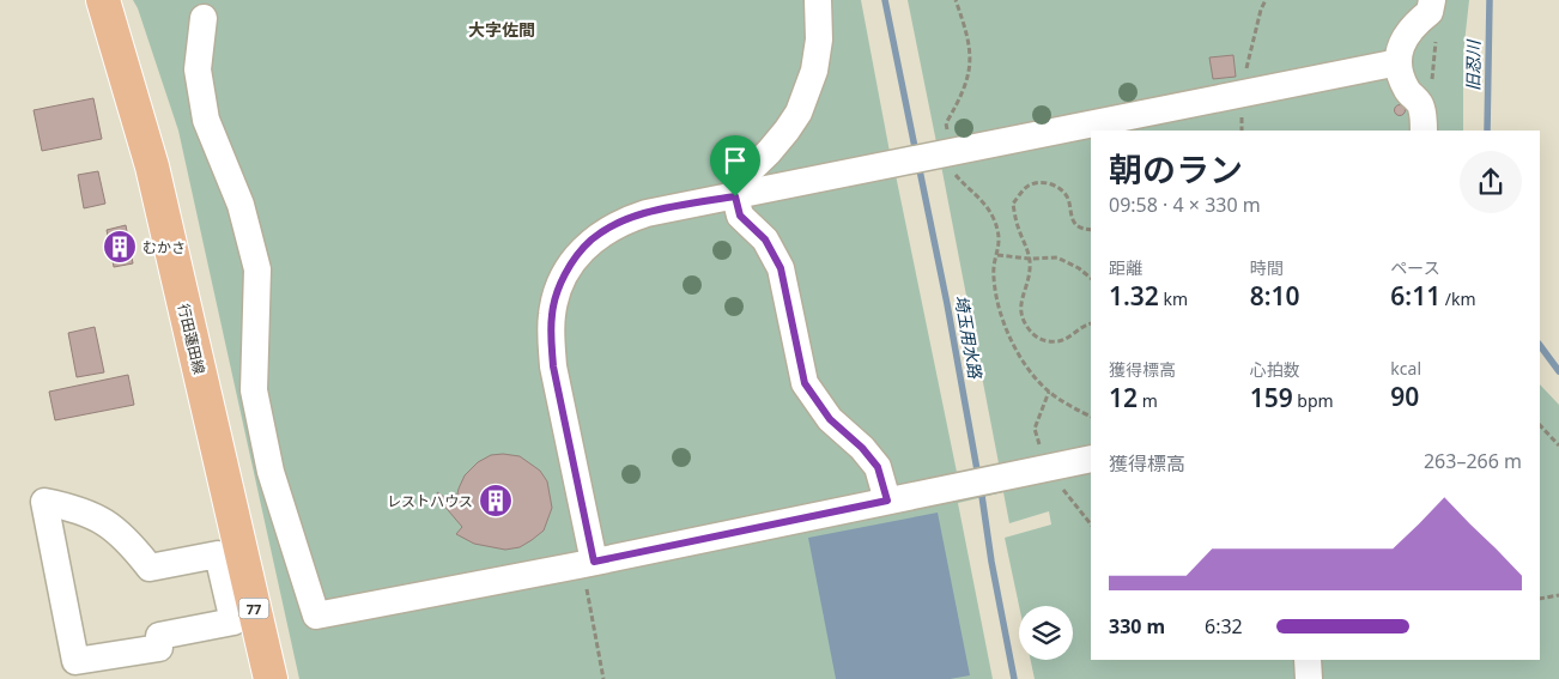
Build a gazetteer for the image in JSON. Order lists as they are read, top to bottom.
{
  "streets": {
    "main road": ["行田蓮田線", "77"]
  },
  "districts": ["大字佐間"],
  "water": ["旧忍川", "埼玉用水路"],
  "places": {
    "building": ["むかさ", "レストハウス"]
  },
  "page": {
    "heading": ["朝のラン", "09:58 · 4 × 330 m"],
    "stats": [
      ["距離", "1.32 km"],
      ["時間", "8:10"],
      ["ペース", "6:11 /km"],
      ["獲得標高", "12 m"],
      ["心拍数", "159 bpm"],
      ["kcal", "90"]
    ],
    "chart": ["獲得標高", "263–266 m"],
    "list": [
      {
        "name": "330 m",
        "note": "6:32"
      }
    ]
  }
}
